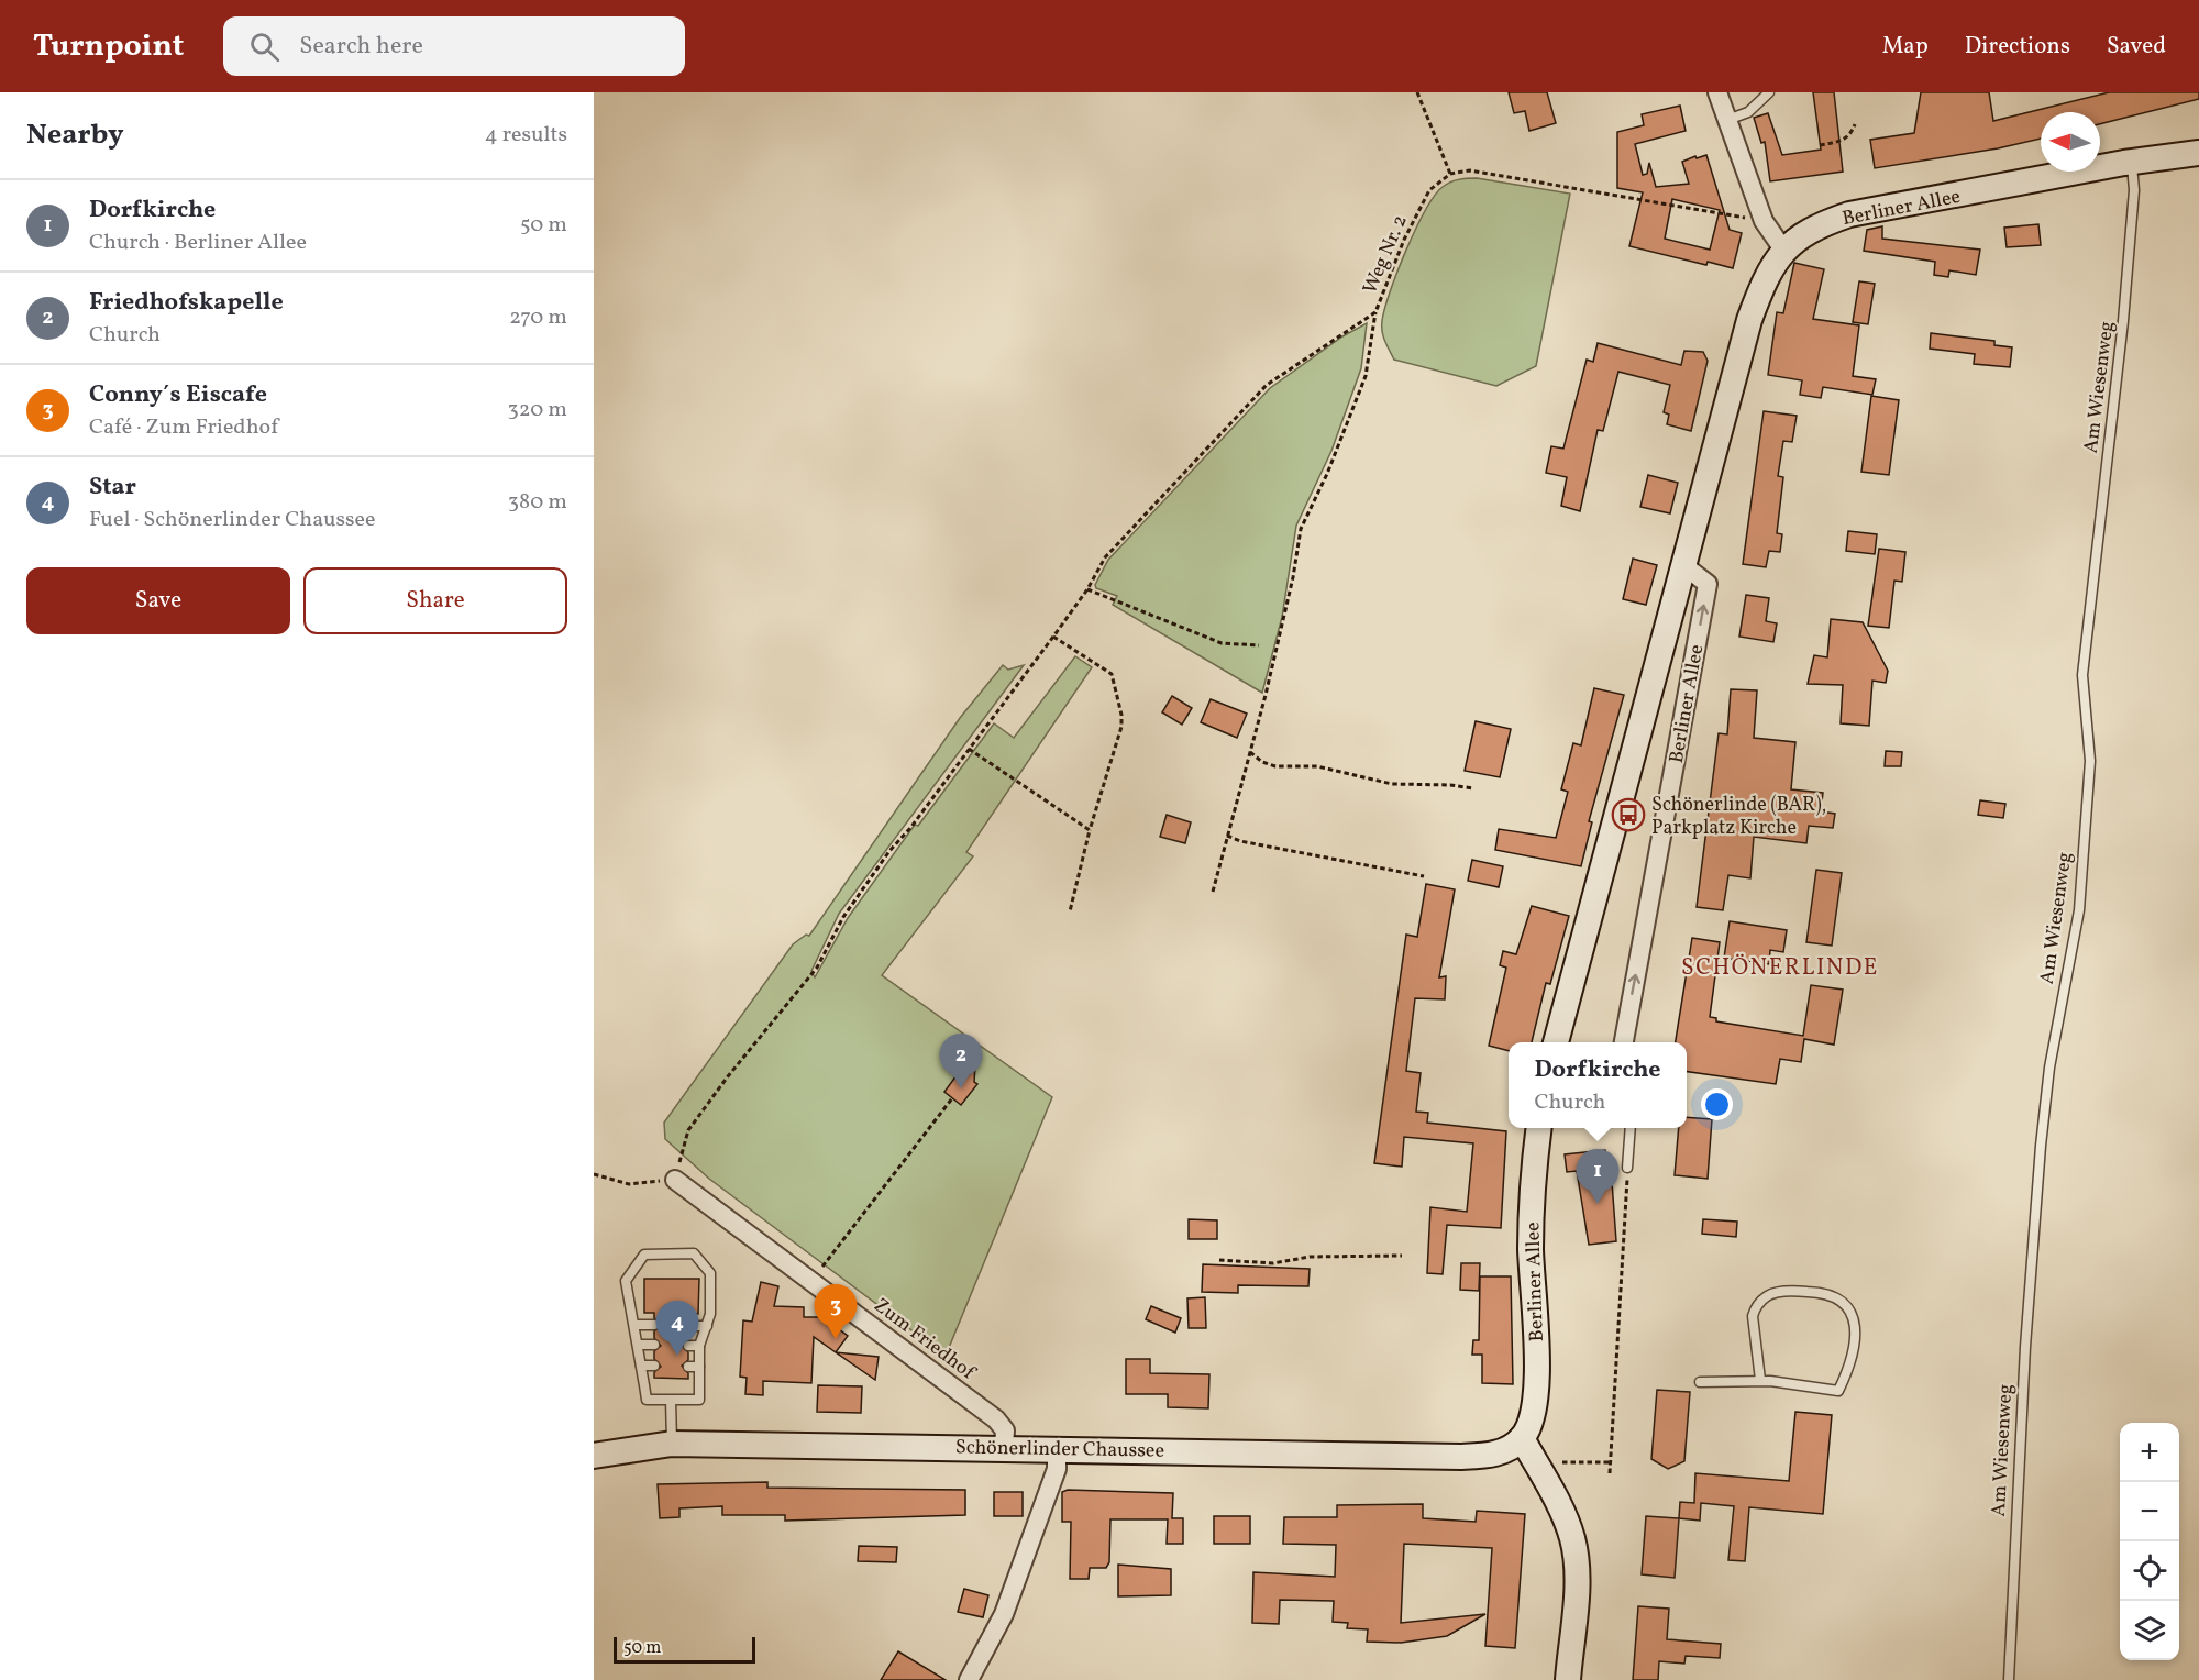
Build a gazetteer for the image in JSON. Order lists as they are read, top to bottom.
{
  "streets": {
    "main road": ["Berliner Allee", "Schönerlinder Chaussee"],
    "street": ["Zum Friedhof"],
    "lane": ["Am Wiesenweg"],
    "path": ["Weg Nr. 2"]
  },
  "crossings": [
    ["Berliner Allee", "Am Wiesenweg"],
    ["Berliner Allee", "Schönerlinder Chaussee"],
    ["Weg Nr. 2", "Zum Friedhof"],
    ["Zum Friedhof", "Schönerlinder Chaussee"]
  ],
  "districts": ["SCHÖNERLINDE"],
  "places": {
    "bus stop": ["Schönerlinde (BAR), Parkplatz Kirche"]
  },
  "scale_bar": "50 m",
  "north": "left",
  "page": {
    "header": "Turnpoint",
    "search": "Search here",
    "nav": ["Map", "Directions", "Saved"],
    "heading": ["Nearby", "4 results"],
    "list": [
      {
        "mark": "1",
        "name": "Dorfkirche",
        "note": "Church · Berliner Allee",
        "value": "50 m"
      },
      {
        "mark": "2",
        "name": "Friedhofskapelle",
        "note": "Church",
        "value": "270 m"
      },
      {
        "mark": "3",
        "name": "Conny´s Eiscafe",
        "note": "Café · Zum Friedhof",
        "value": "320 m"
      },
      {
        "mark": "4",
        "name": "Star",
        "note": "Fuel · Schönerlinder Chaussee",
        "value": "380 m"
      }
    ],
    "buttons": ["Save", "Share"],
    "pins": [
      "2",
      "1",
      "3",
      "4"
    ],
    "popup": ["Dorfkirche", "Church"],
    "map_buttons": ["+", "−"],
    "scale": "50 m"
  }
}
